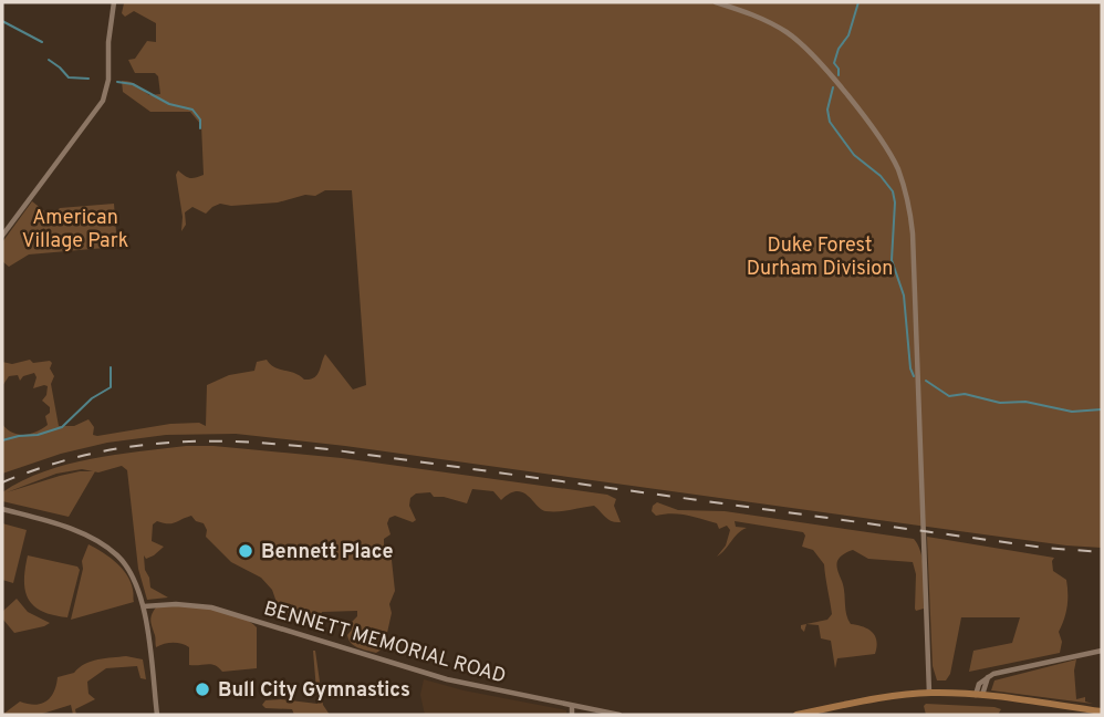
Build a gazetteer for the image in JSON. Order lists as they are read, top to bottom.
{
  "streets": {
    "street": ["BENNETT MEMORIAL ROAD"]
  },
  "parks": ["American Village Park", "Duke Forest Durham Division"],
  "places": ["Bennett Place", "Bull City Gymnastics"]
}
